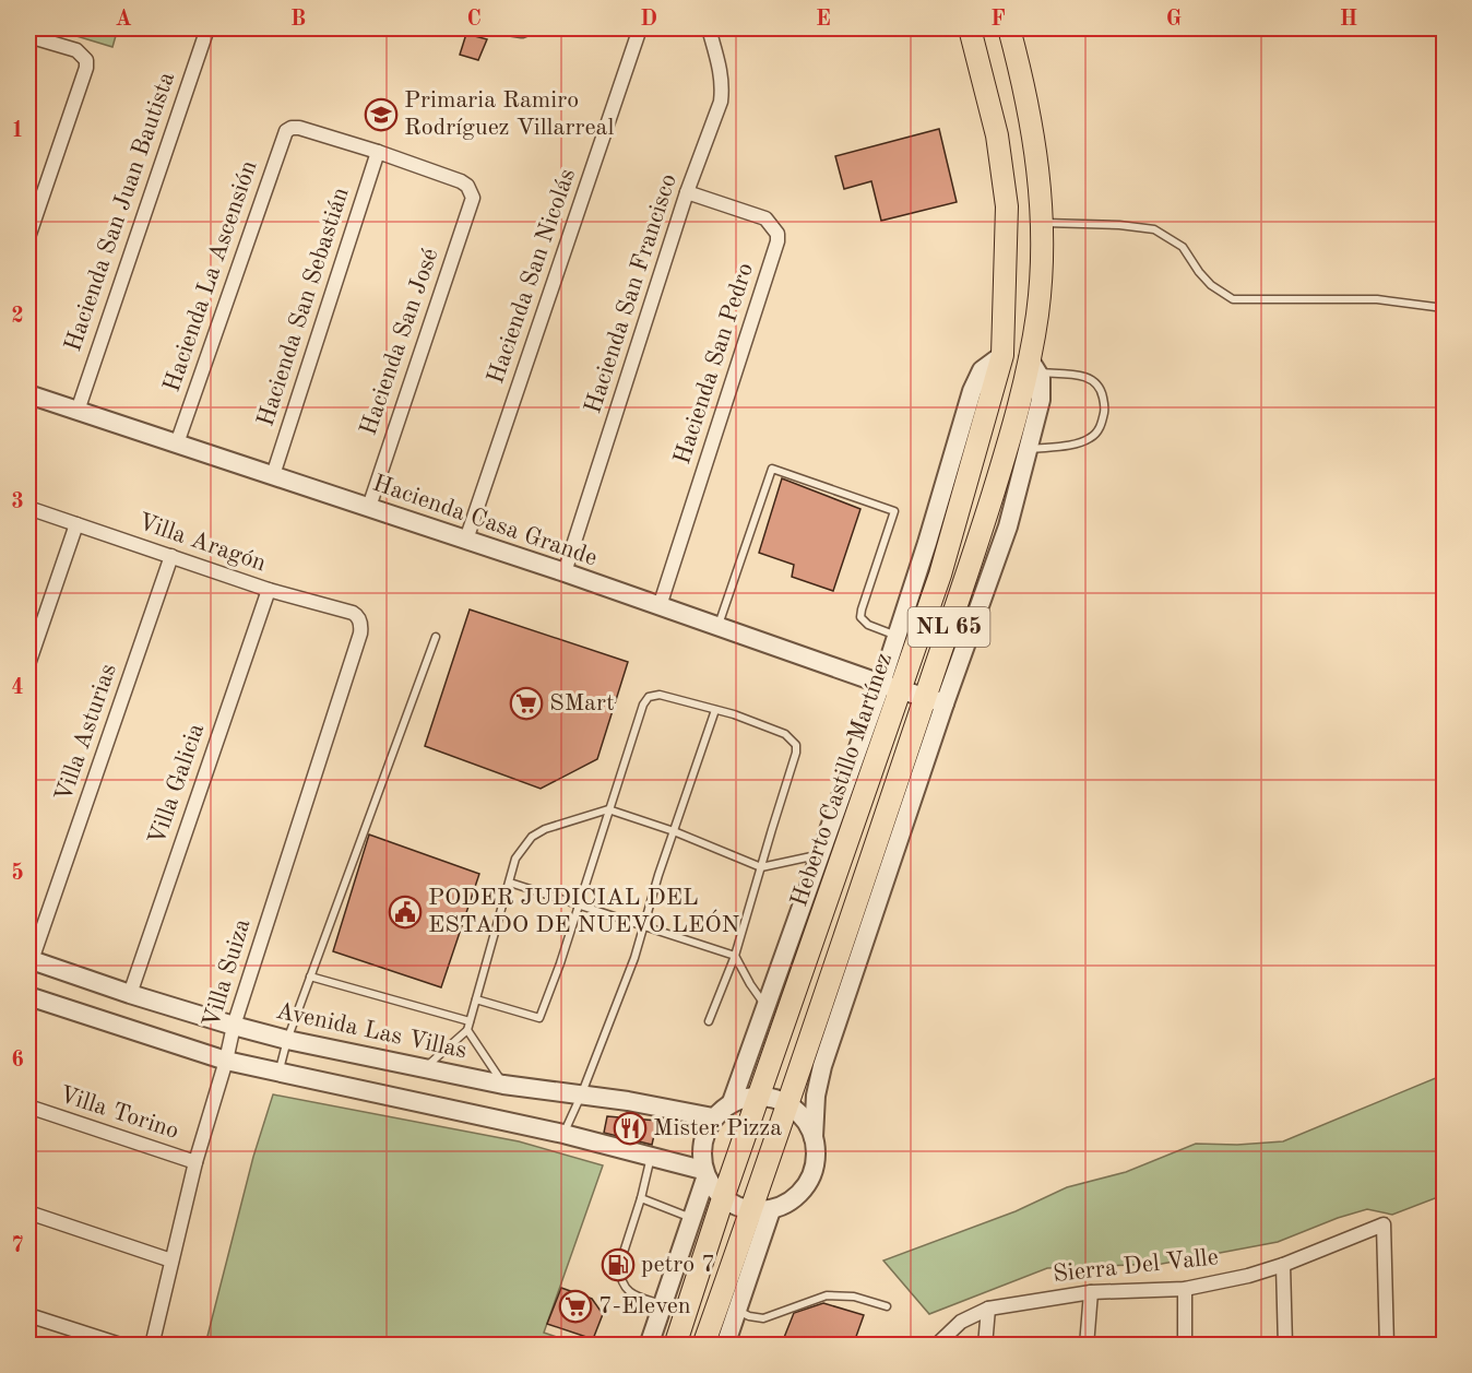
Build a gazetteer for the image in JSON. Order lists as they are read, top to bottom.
{
  "streets": {
    "main road": ["NL 65", "Heberto Castillo Martínez"],
    "street": [
      "Hacienda San Juan Bautista",
      "Hacienda La Ascensión",
      "Hacienda San Nicolás",
      "Hacienda San Francisco",
      "Hacienda San Sebastián",
      "Hacienda San José",
      "Hacienda San Pedro",
      "Hacienda Casa Grande",
      "Villa Aragón",
      "Villa Asturias",
      "Villa Galicia",
      "Villa Suiza",
      "Avenida Las Villas",
      "Villa Torino",
      "Sierra Del Valle"
    ]
  },
  "crossings": [
    ["Hacienda San Juan Bautista", "Hacienda Casa Grande"],
    ["Hacienda La Ascensión", "Hacienda San Sebastián"],
    ["Hacienda La Ascensión", "Hacienda San José"],
    ["Hacienda La Ascensión", "Hacienda Casa Grande"],
    ["Hacienda San Nicolás", "Hacienda Casa Grande"],
    ["Hacienda San Francisco", "Hacienda San Pedro"],
    ["Hacienda San Francisco", "Hacienda Casa Grande"],
    ["Hacienda San Sebastián", "Hacienda San José"],
    ["Hacienda San Sebastián", "Hacienda Casa Grande"],
    ["Hacienda San José", "Hacienda Casa Grande"],
    ["Hacienda San Pedro", "Hacienda Casa Grande"],
    ["Hacienda Casa Grande", "NL 65"],
    ["Hacienda Casa Grande", "Heberto Castillo Martínez"],
    ["Villa Aragón", "Villa Asturias"],
    ["Villa Aragón", "Villa Galicia"],
    ["Villa Aragón", "Villa Suiza"],
    ["Villa Asturias", "Avenida Las Villas"],
    ["Villa Galicia", "Avenida Las Villas"],
    ["Villa Suiza", "Avenida Las Villas"],
    ["Villa Suiza", "Villa Torino"]
  ],
  "places": {
    "school or university": ["Primaria Ramiro Rodríguez Villarreal"],
    "supermarket": ["SMart", "7-Eleven"],
    "public building": ["PODER JUDICIAL DEL ESTADO DE NUEVO LEÓN"],
    "restaurant": ["Mister Pizza"],
    "fuel station": ["petro 7"]
  },
  "grid": {
    "columns": [
      "A",
      "B",
      "C",
      "D",
      "E",
      "F",
      "G",
      "H"
    ],
    "rows": [
      "1",
      "2",
      "3",
      "4",
      "5",
      "6",
      "7"
    ]
  }
}
